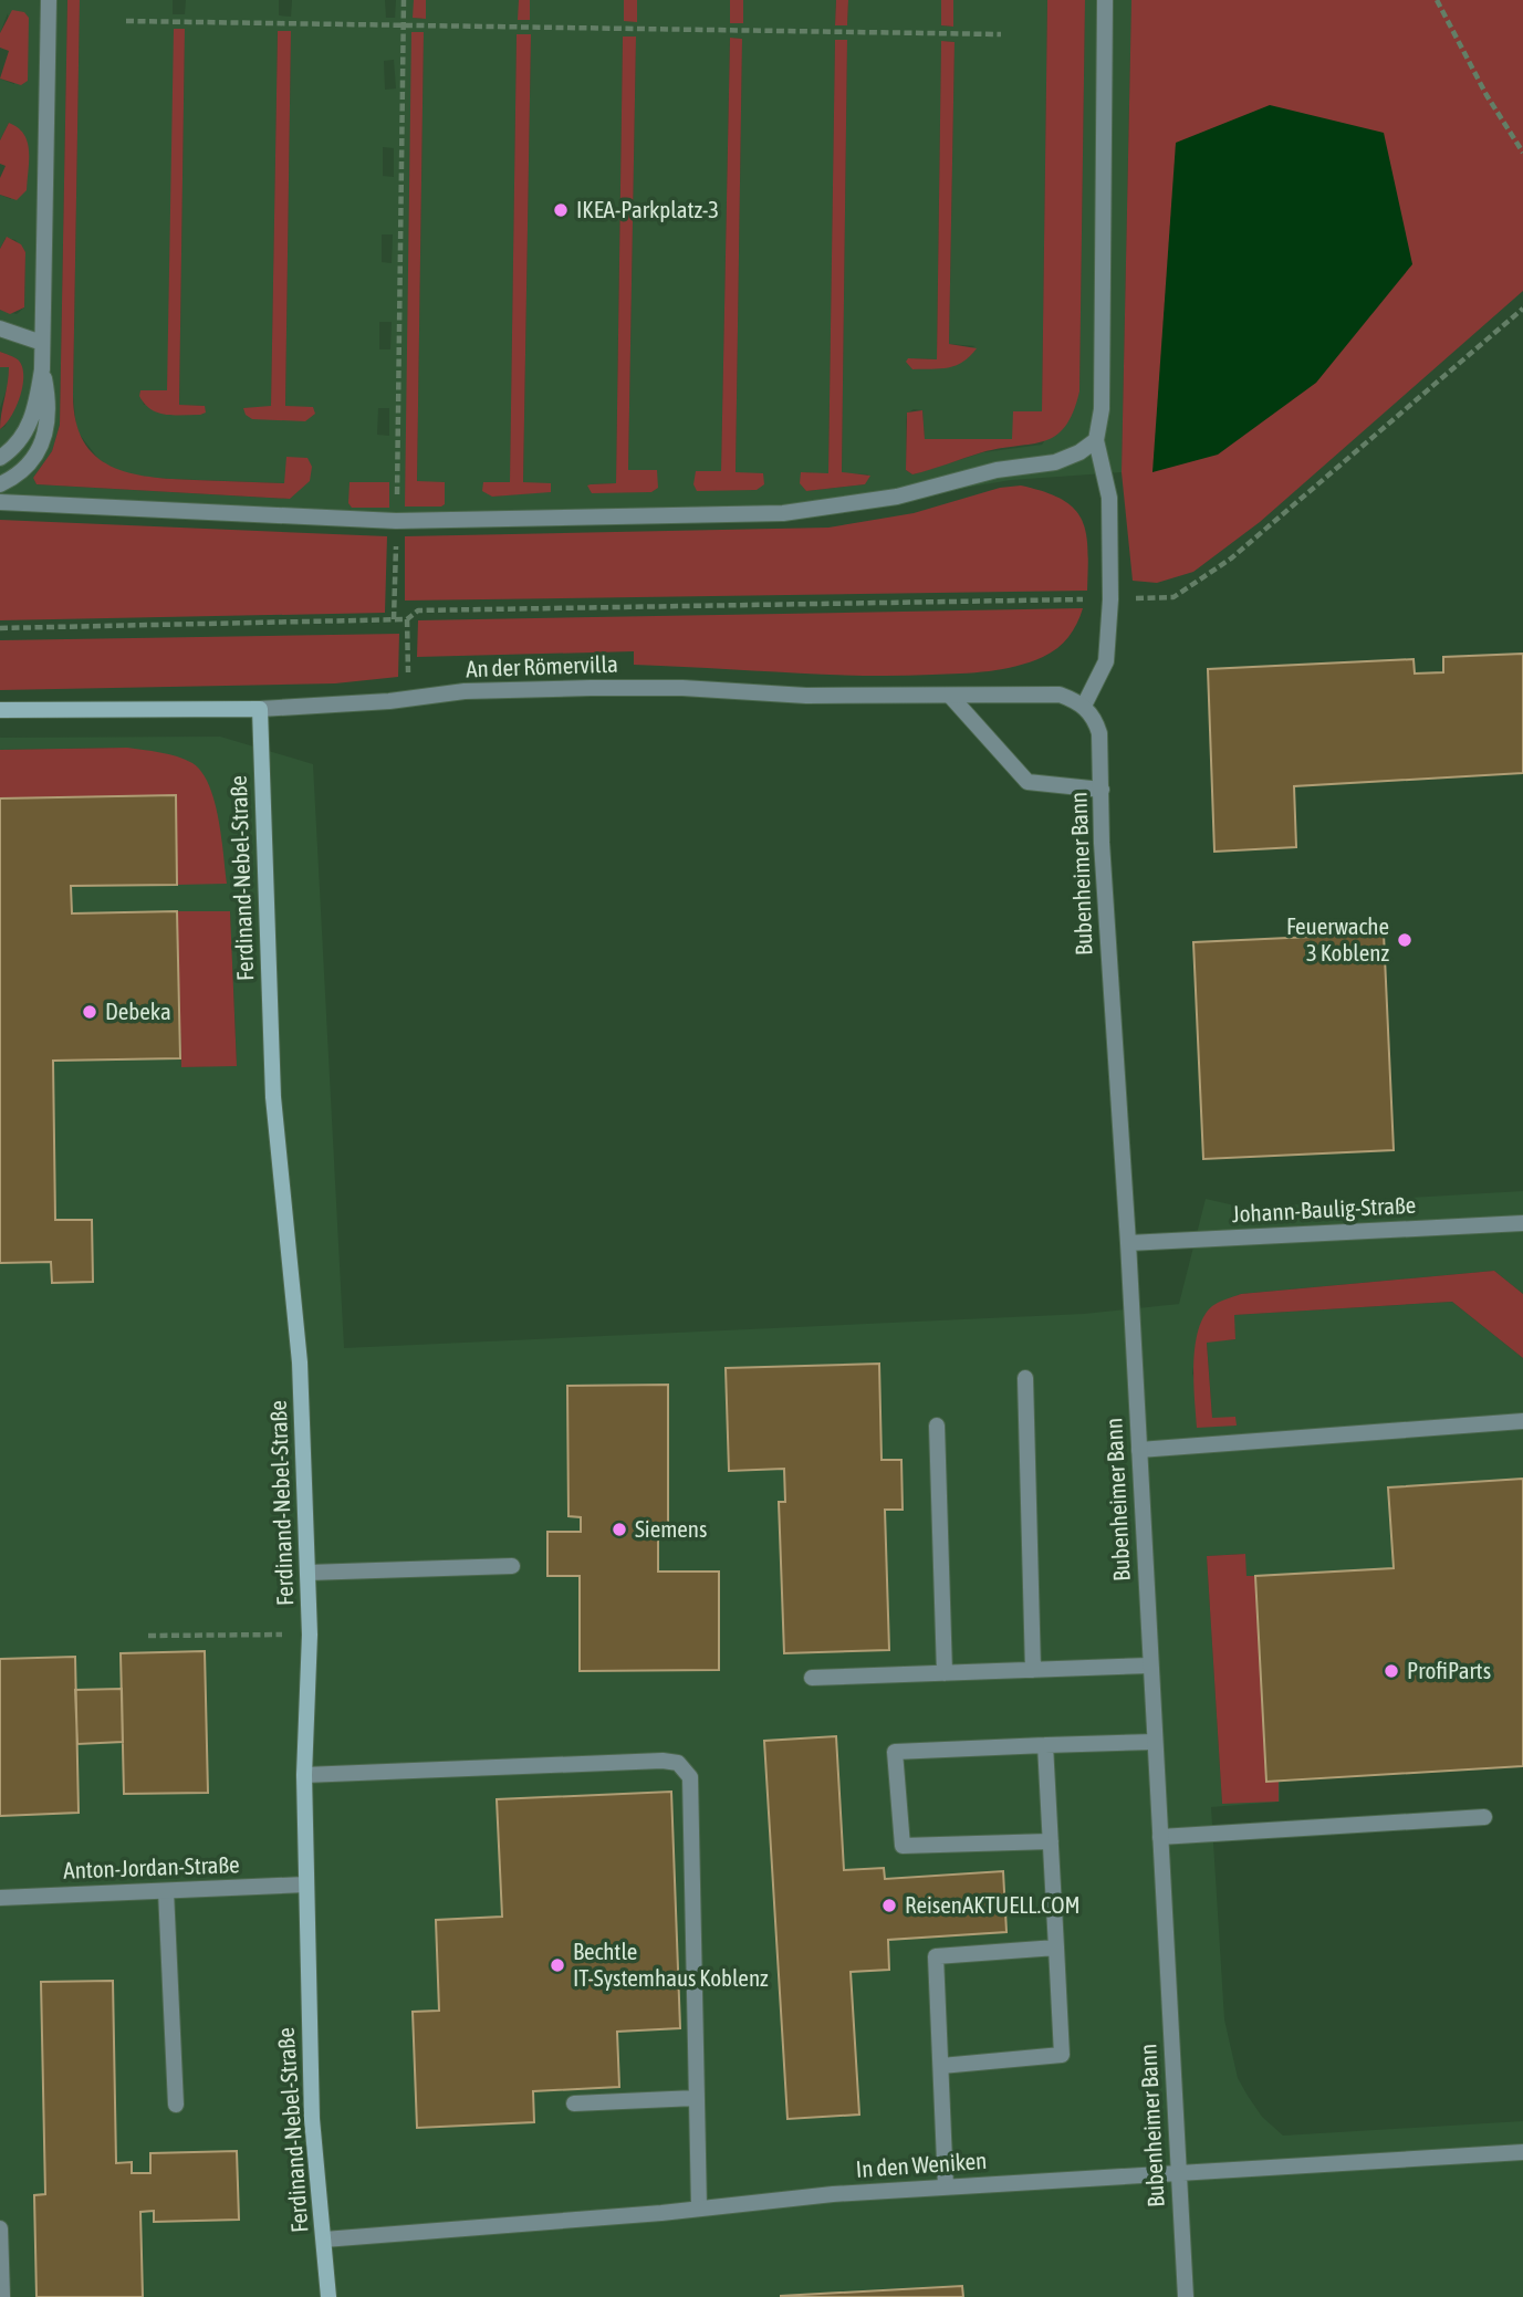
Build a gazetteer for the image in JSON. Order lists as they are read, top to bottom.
{
  "streets": {
    "street": [
      "An der Römervilla",
      "Bubenheimer Bann",
      "Ferdinand-Nebel-Straße",
      "Johann-Baulig-Straße",
      "Anton-Jordan-Straße",
      "In den Weniken"
    ]
  },
  "crossings": [
    ["An der Römervilla", "Bubenheimer Bann"],
    ["An der Römervilla", "Ferdinand-Nebel-Straße"],
    ["Bubenheimer Bann", "Johann-Baulig-Straße"],
    ["Bubenheimer Bann", "In den Weniken"],
    ["Ferdinand-Nebel-Straße", "Anton-Jordan-Straße"],
    ["Ferdinand-Nebel-Straße", "In den Weniken"]
  ],
  "places": [
    "IKEA-Parkplatz-3",
    "Feuerwache 3 Koblenz",
    "Debeka",
    "Siemens",
    "ProfiParts",
    "ReisenAKTUELL.COM",
    "Bechtle IT-Systemhaus Koblenz"
  ]
}
